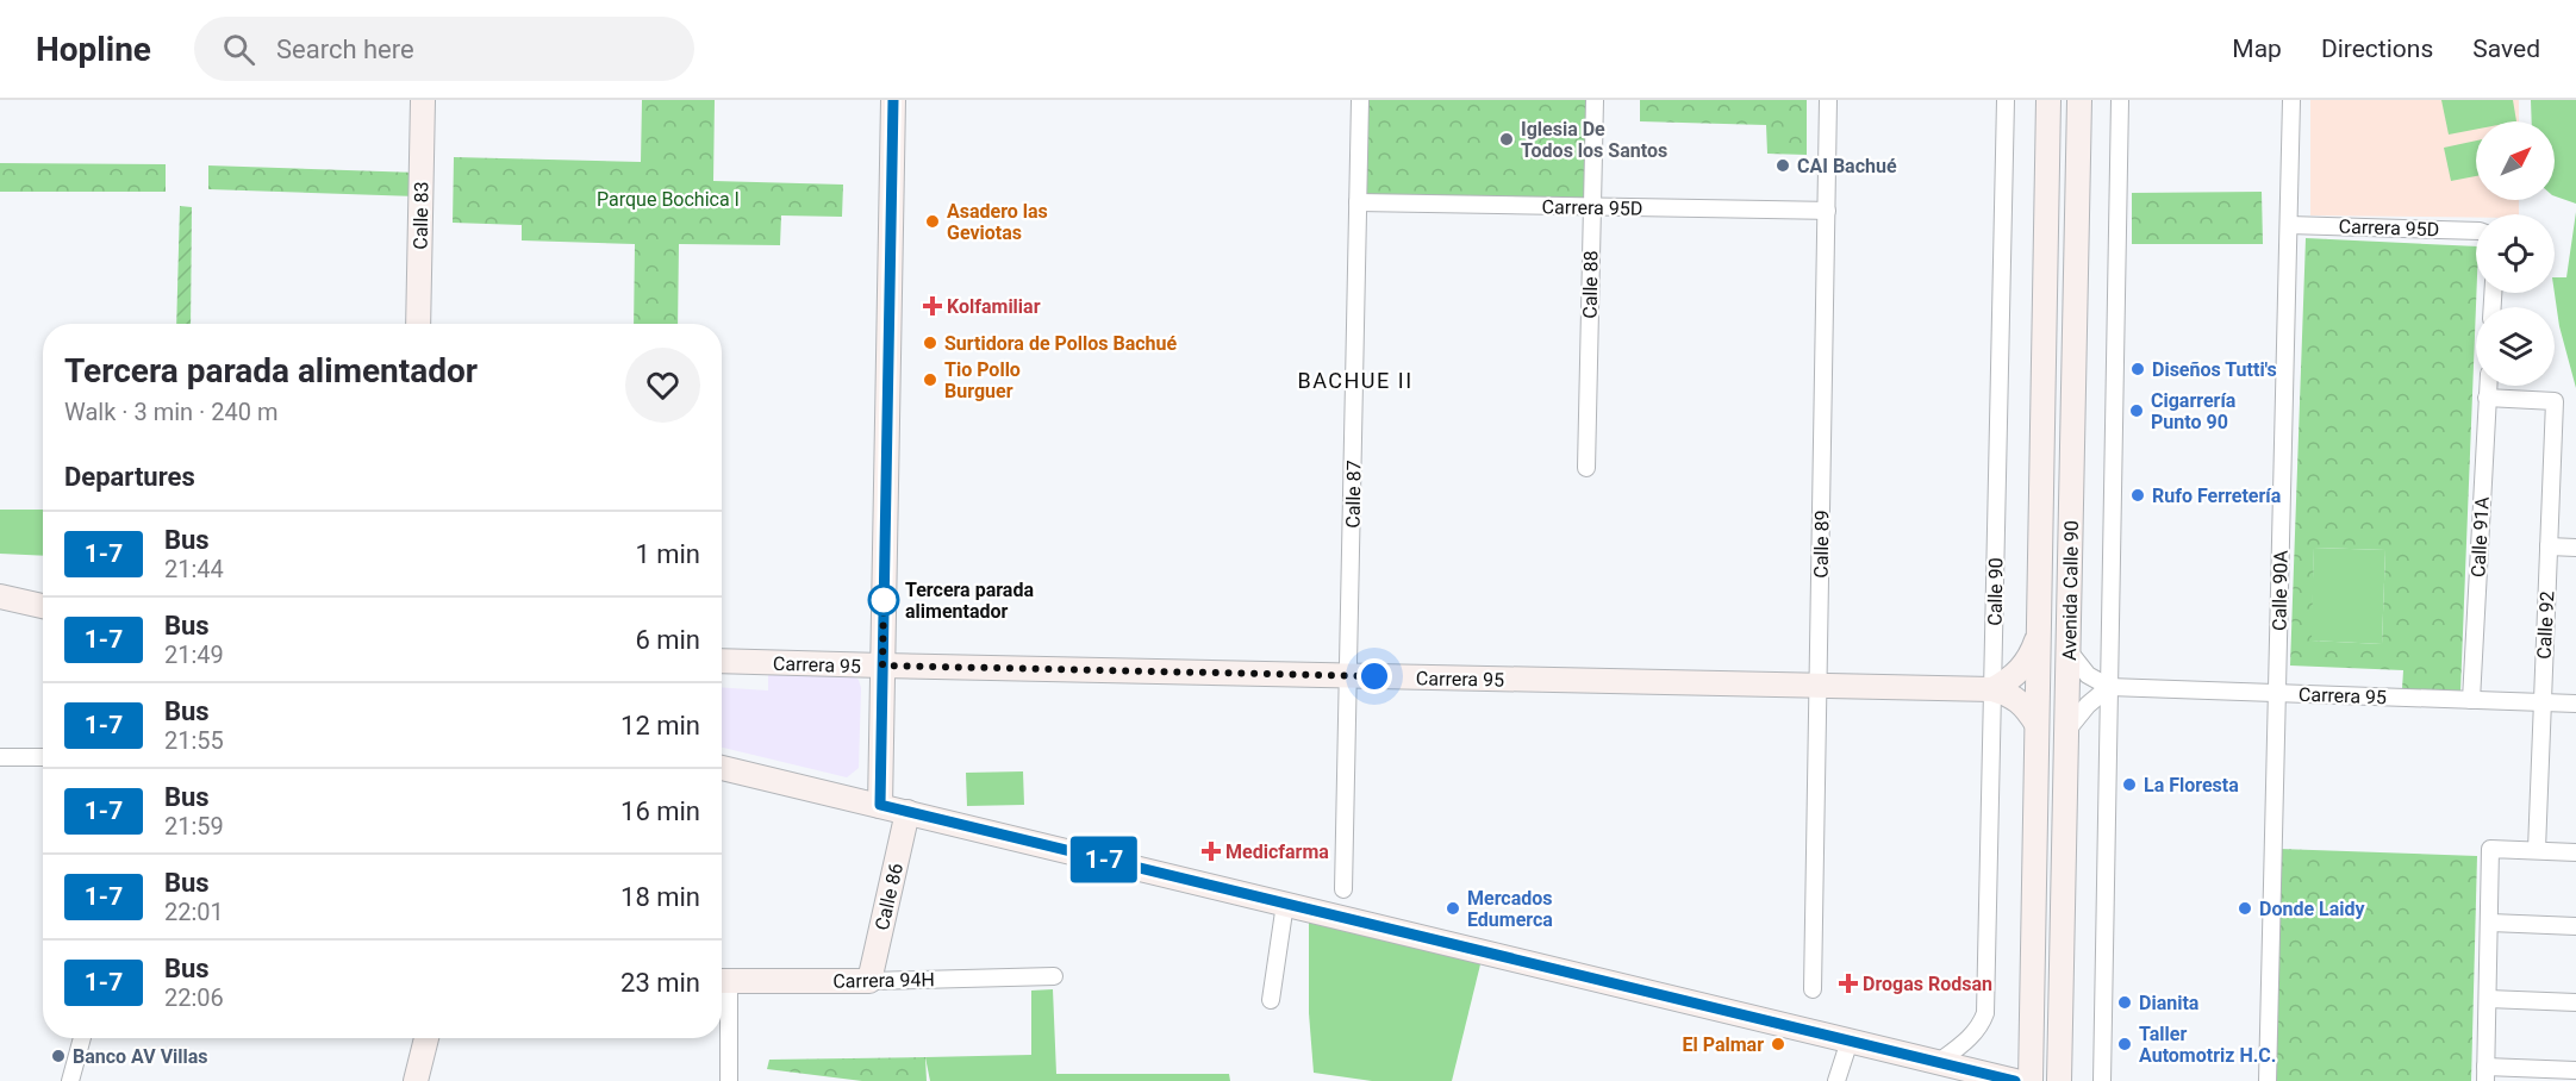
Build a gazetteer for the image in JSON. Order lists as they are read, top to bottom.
{
  "streets": {
    "main road": [
      "Calle 83",
      "Avenida Calle 90",
      "Carrera 95",
      "Calle 86",
      "Carrera 94H"
    ],
    "street": [
      "Carrera 95D",
      "Calle 88",
      "Calle 87",
      "Calle 91A",
      "Calle 89",
      "Calle 90A",
      "Calle 90",
      "Calle 92"
    ]
  },
  "crossings": [
    ["Carrera 95D", "Calle 88"],
    ["Carrera 95D", "Calle 87"],
    ["Carrera 95D", "Calle 89"],
    ["Carrera 95D", "Calle 90A"],
    ["Calle 87", "Carrera 95"],
    ["Calle 91A", "Calle 92"],
    ["Calle 91A", "Carrera 95"],
    ["Calle 89", "Carrera 95"],
    ["Avenida Calle 90", "Carrera 95"],
    ["Calle 90A", "Carrera 95"],
    ["Calle 90", "Carrera 95"],
    ["Calle 92", "Carrera 95"],
    ["Calle 86", "Carrera 94H"]
  ],
  "districts": ["BACHUE II"],
  "parks": ["Parque Bochica I"],
  "places": {
    "other": [
      "Iglesia De Todos los Santos",
      "CAI Bachué",
      "Asadero las Geviotas",
      "Surtidora de Pollos Bachué",
      "Diseños Tutti's",
      "Tio Pollo Burguer",
      "Cigarrería Punto 90",
      "Rufo Ferretería",
      "Tercera parada alimentador",
      "La Floresta",
      "Mercados Edumerca",
      "Donde Laidy",
      "Dianita",
      "El Palmar",
      "Taller Automotriz H.C.",
      "Banco AV Villas"
    ],
    "health": ["Kolfamiliar", "Medicfarma", "Drogas Rodsan"]
  },
  "lines": ["bus line 1-7"],
  "north": "top right",
  "page": {
    "header": "Hopline",
    "search": "Search here",
    "nav": ["Map", "Directions", "Saved"],
    "on_map": "1-7",
    "heading": [
      ["Tercera parada alimentador", "Walk · 3 min · 240 m"],
      "Departures"
    ],
    "list": [
      {
        "mark": "1-7",
        "name": "Bus",
        "note": "21:44",
        "value": "1 min"
      },
      {
        "mark": "1-7",
        "name": "Bus",
        "note": "21:49",
        "value": "6 min"
      },
      {
        "mark": "1-7",
        "name": "Bus",
        "note": "21:55",
        "value": "12 min"
      },
      {
        "mark": "1-7",
        "name": "Bus",
        "note": "21:59",
        "value": "16 min"
      },
      {
        "mark": "1-7",
        "name": "Bus",
        "note": "22:01",
        "value": "18 min"
      },
      {
        "mark": "1-7",
        "name": "Bus",
        "note": "22:06",
        "value": "23 min"
      }
    ]
  }
}
